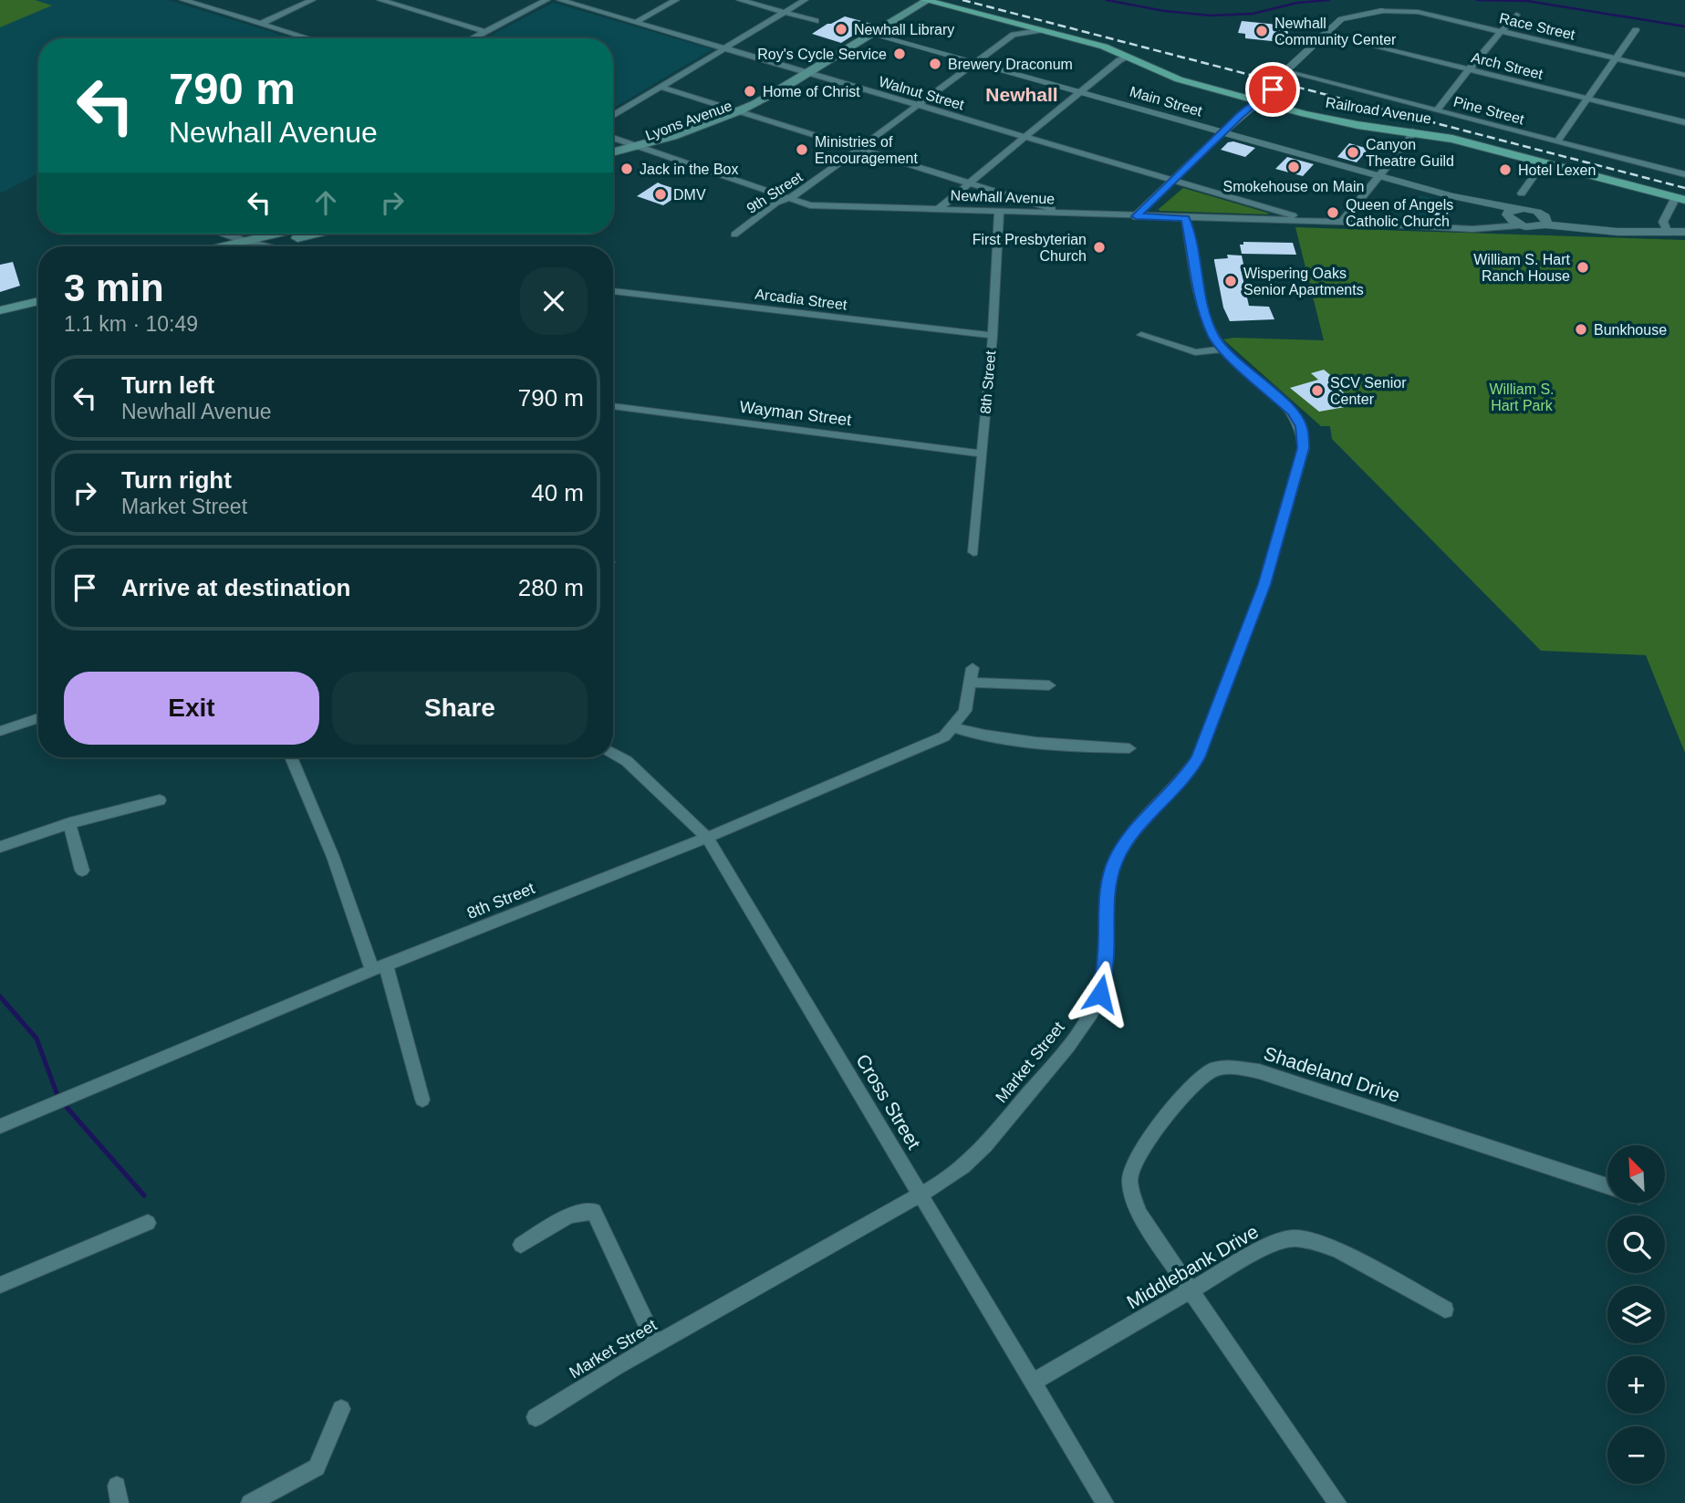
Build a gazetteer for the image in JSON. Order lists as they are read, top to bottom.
{
  "streets": {
    "main road": ["Railroad Avenue", "Lyons Avenue"],
    "street": [
      "Race Street",
      "Arch Street",
      "Walnut Street",
      "Main Street",
      "Pine Street",
      "9th Street",
      "Newhall Avenue",
      "Arcadia Street",
      "8th Street",
      "Wayman Street",
      "Market Street",
      "Shadeland Drive",
      "Cross Street",
      "Middlebank Drive"
    ]
  },
  "crossings": [
    ["Walnut Street", "Lyons Avenue"],
    ["Walnut Street", "9th Street"],
    ["Walnut Street", "Newhall Avenue"],
    ["Main Street", "Lyons Avenue"],
    ["Main Street", "9th Street"],
    ["Main Street", "Newhall Avenue"],
    ["Railroad Avenue", "Lyons Avenue"],
    ["Railroad Avenue", "9th Street"],
    ["Lyons Avenue", "Newhall Avenue"],
    ["9th Street", "Newhall Avenue"],
    ["Newhall Avenue", "8th Street"],
    ["Newhall Avenue", "Market Street"],
    ["Arcadia Street", "8th Street"],
    ["8th Street", "Wayman Street"],
    ["8th Street", "Cross Street"],
    ["Market Street", "Cross Street"],
    ["Shadeland Drive", "Middlebank Drive"],
    ["Cross Street", "Middlebank Drive"]
  ],
  "districts": ["Newhall"],
  "parks": ["William S. Hart Park"],
  "places": [
    "Newhall Library",
    "Newhall Community Center",
    "Roy's Cycle Service",
    "Brewery Draconum",
    "Home of Christ",
    "Ministries of Encouragement",
    "Canyon Theatre Guild",
    "Smokehouse on Main",
    "Jack in the Box",
    "Hotel Lexen",
    "DMV",
    "Queen of Angels Catholic Church",
    "First Presbyterian Church",
    "William S. Hart Ranch House",
    "Wispering Oaks Senior Apartments",
    "Bunkhouse",
    "SCV Senior Center"
  ],
  "north": "top left",
  "page": {
    "turn": ["790 m", "Newhall Avenue"],
    "heading": ["3 min", "1.1 km · 10:49"],
    "list": [
      {
        "name": "Turn left",
        "note": "Newhall Avenue",
        "value": "790 m"
      },
      {
        "name": "Turn right",
        "note": "Market Street",
        "value": "40 m"
      },
      {
        "name": "Arrive at destination",
        "value": "280 m"
      }
    ],
    "buttons": ["Exit", "Share"],
    "map_buttons": ["+", "−"]
  }
}
